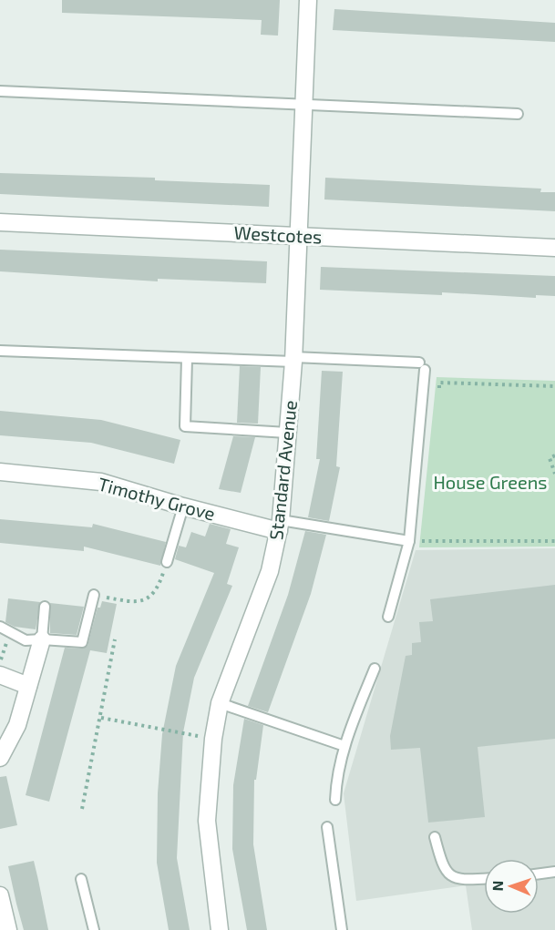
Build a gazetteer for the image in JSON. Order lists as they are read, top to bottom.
{
  "streets": {
    "street": ["Westcotes", "Standard Avenue", "Timothy Grove"]
  },
  "crossings": [
    ["Westcotes", "Standard Avenue"],
    ["Standard Avenue", "Timothy Grove"]
  ],
  "parks": ["House Greens"],
  "north": "left"
}
